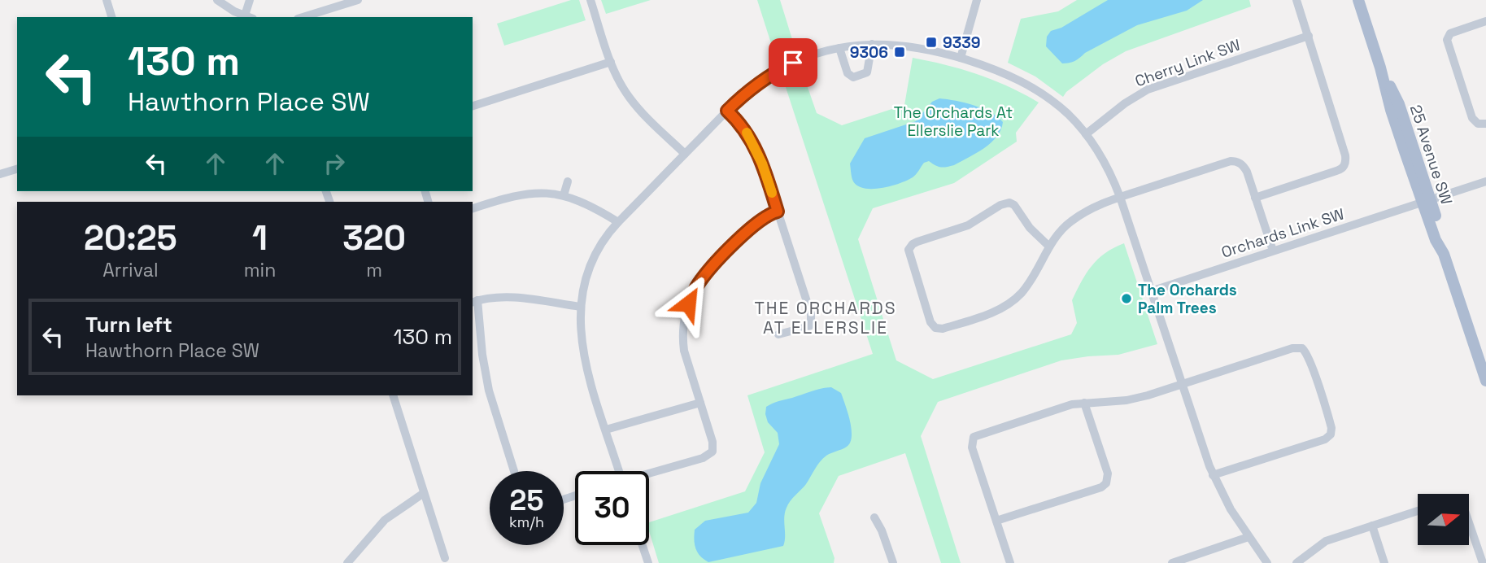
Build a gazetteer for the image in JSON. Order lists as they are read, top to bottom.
{
  "streets": {
    "main road": ["25 Avenue SW"],
    "street": ["Cherry Link SW", "Orchards Link SW"]
  },
  "crossings": [
    ["25 Avenue SW", "Orchards Link SW"]
  ],
  "districts": ["THE ORCHARDS AT ELLERSLIE"],
  "parks": ["The Orchards At Ellerslie Park"],
  "places": {
    "transit": ["9339", "9306"],
    "other": ["The Orchards Palm Trees"]
  },
  "north": "right",
  "page": {
    "turn": ["130 m", "Hawthorn Place SW"],
    "eta": [
      "20:25",
      "Arrival",
      "1",
      "min",
      "320",
      "m"
    ],
    "list": [
      {
        "name": "Turn left",
        "note": "Hawthorn Place SW",
        "value": "130 m"
      }
    ],
    "speed": "25 km/h",
    "limit": "30"
  }
}
